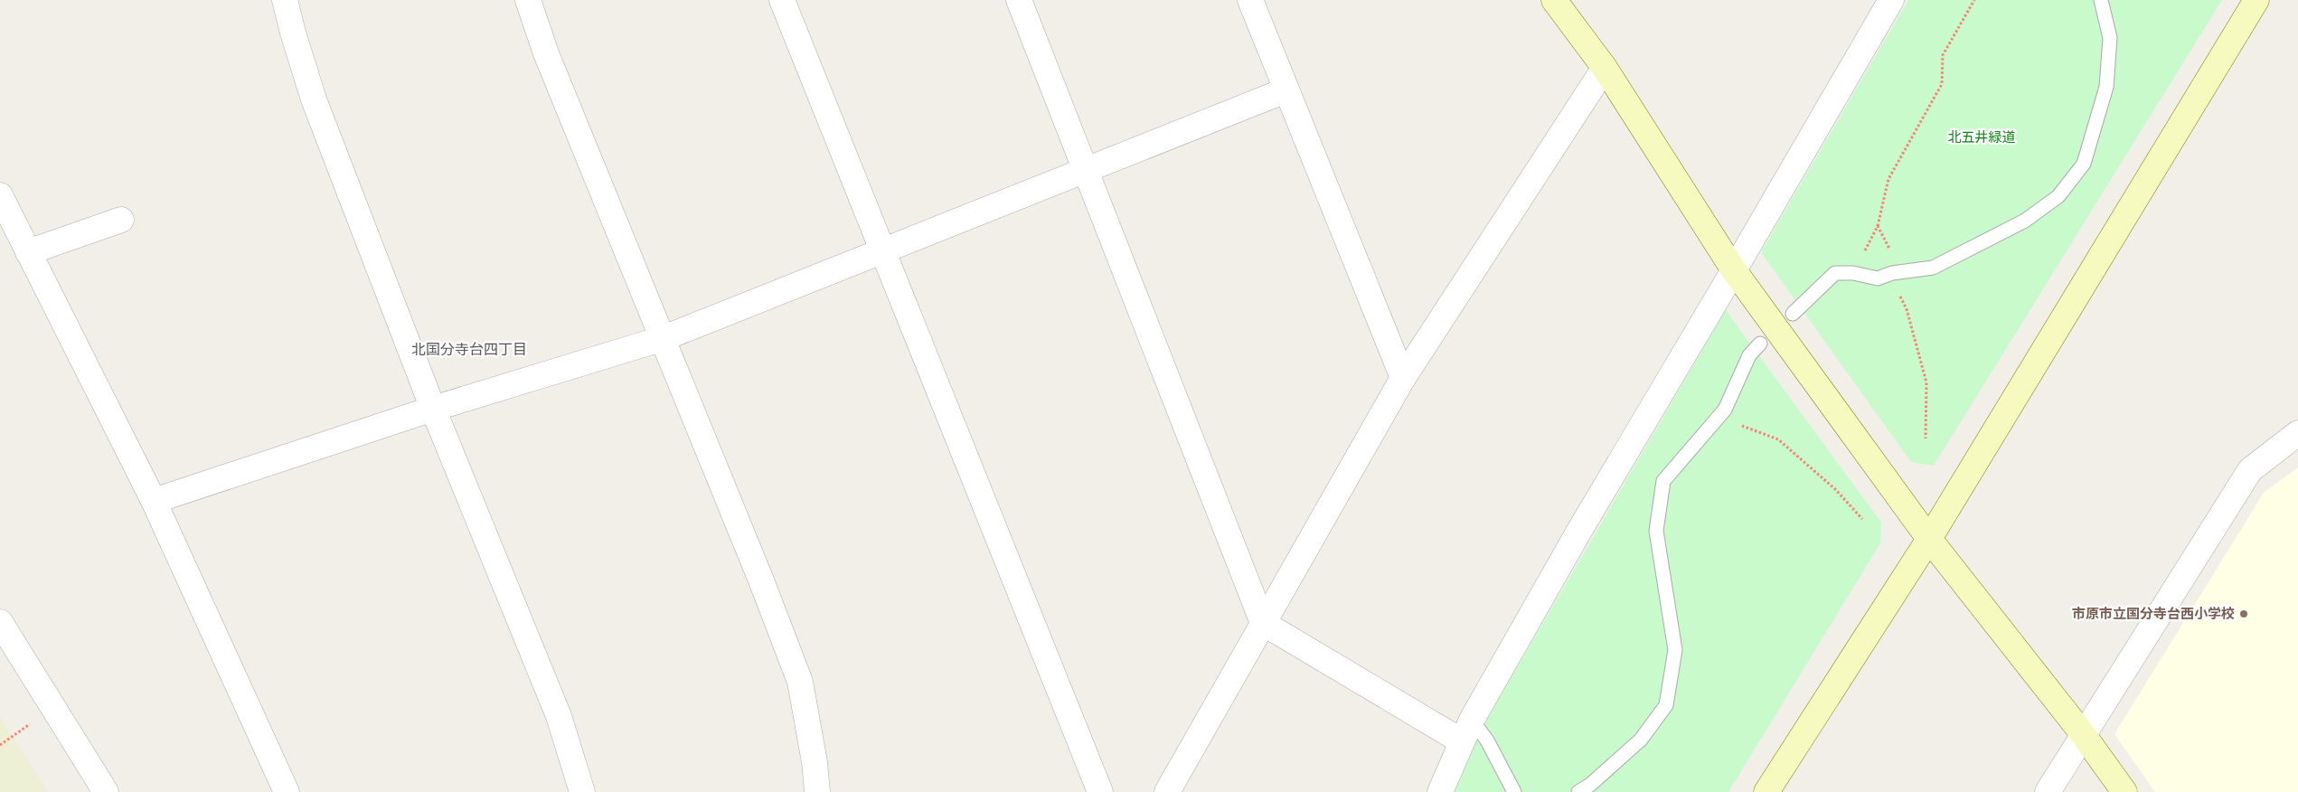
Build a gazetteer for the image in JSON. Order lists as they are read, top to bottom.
{
  "districts": ["北国分寺台四丁目"],
  "parks": ["北五井緑道"],
  "places": ["市原市立国分寺台西小学校"]
}
